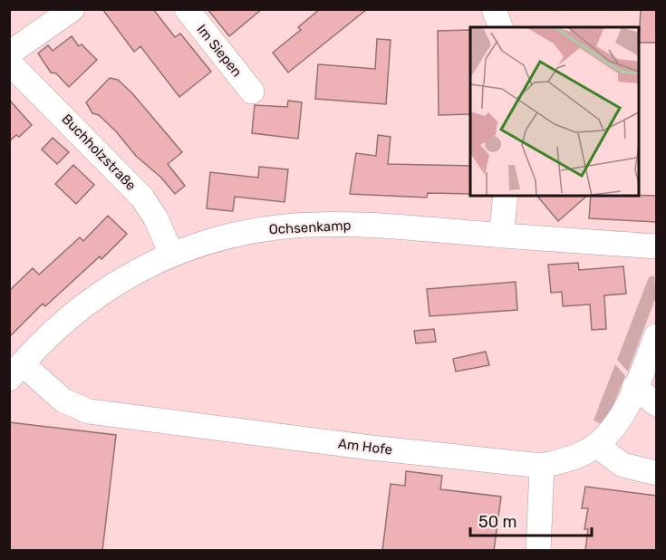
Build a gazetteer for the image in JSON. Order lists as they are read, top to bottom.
{
  "streets": {
    "street": [
      "Im Siepen",
      "Buchholzstraße",
      "Ochsenkamp",
      "Am Hofe"
    ]
  },
  "crossings": [
    ["Buchholzstraße", "Ochsenkamp"],
    ["Ochsenkamp", "Am Hofe"]
  ],
  "scale_bar": "50 m"
}
